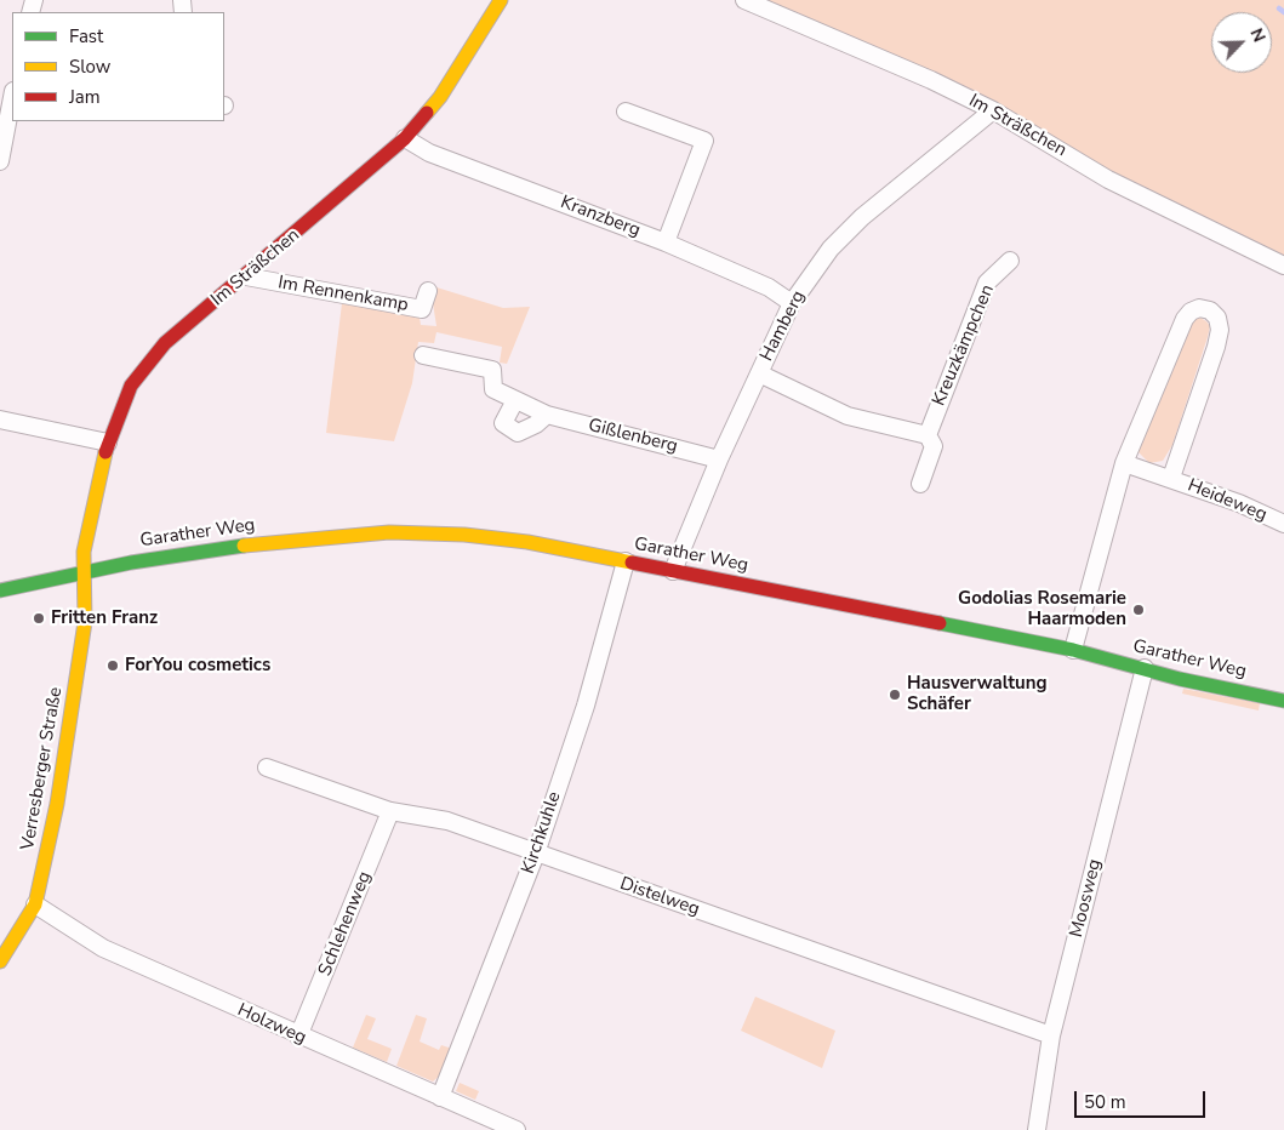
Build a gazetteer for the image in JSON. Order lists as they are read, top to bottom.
{
  "streets": {
    "street": [
      "Im Sträßchen",
      "Kranzberg",
      "Im Rennenkamp",
      "Hamberg",
      "Kreuzkämpchen",
      "Gißlenberg",
      "Heideweg",
      "Garather Weg",
      "Verresberger Straße",
      "Kirchkuhle",
      "Distelweg",
      "Moosweg",
      "Schlehenweg",
      "Holzweg"
    ]
  },
  "crossings": [
    ["Im Sträßchen", "Kranzberg"],
    ["Im Sträßchen", "Im Rennenkamp"],
    ["Im Sträßchen", "Hamberg"],
    ["Im Sträßchen", "Garather Weg"],
    ["Im Sträßchen", "Verresberger Straße"],
    ["Kranzberg", "Hamberg"],
    ["Hamberg", "Gißlenberg"],
    ["Hamberg", "Garather Weg"],
    ["Garather Weg", "Verresberger Straße"],
    ["Garather Weg", "Kirchkuhle"],
    ["Garather Weg", "Moosweg"],
    ["Verresberger Straße", "Holzweg"],
    ["Kirchkuhle", "Distelweg"],
    ["Kirchkuhle", "Holzweg"],
    ["Distelweg", "Moosweg"],
    ["Distelweg", "Schlehenweg"],
    ["Schlehenweg", "Holzweg"]
  ],
  "places": [
    "Godolias Rosemarie Haarmoden",
    "Fritten Franz",
    "ForYou cosmetics",
    "Hausverwaltung Schäfer"
  ],
  "legend": ["Fast", "Slow", "Jam"],
  "scale_bar": "50 m",
  "north": "top right"
}
